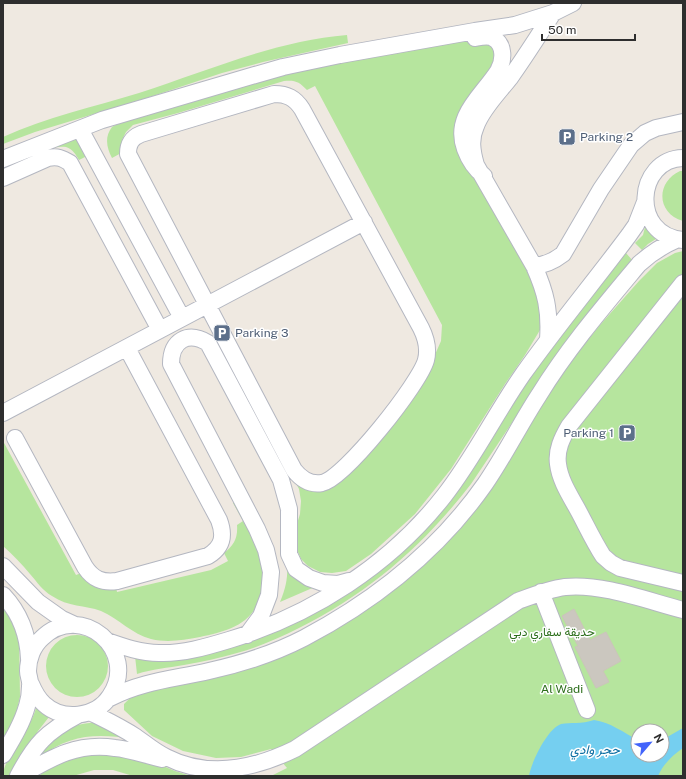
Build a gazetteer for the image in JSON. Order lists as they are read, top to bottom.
{
  "water": ["حجر وادي"],
  "parks": ["حديقة سفاري دبي", "Al Wadi"],
  "places": {
    "parking": ["Parking 2", "Parking 3", "Parking 1"]
  },
  "scale_bar": "50 m",
  "north": "top right"
}
